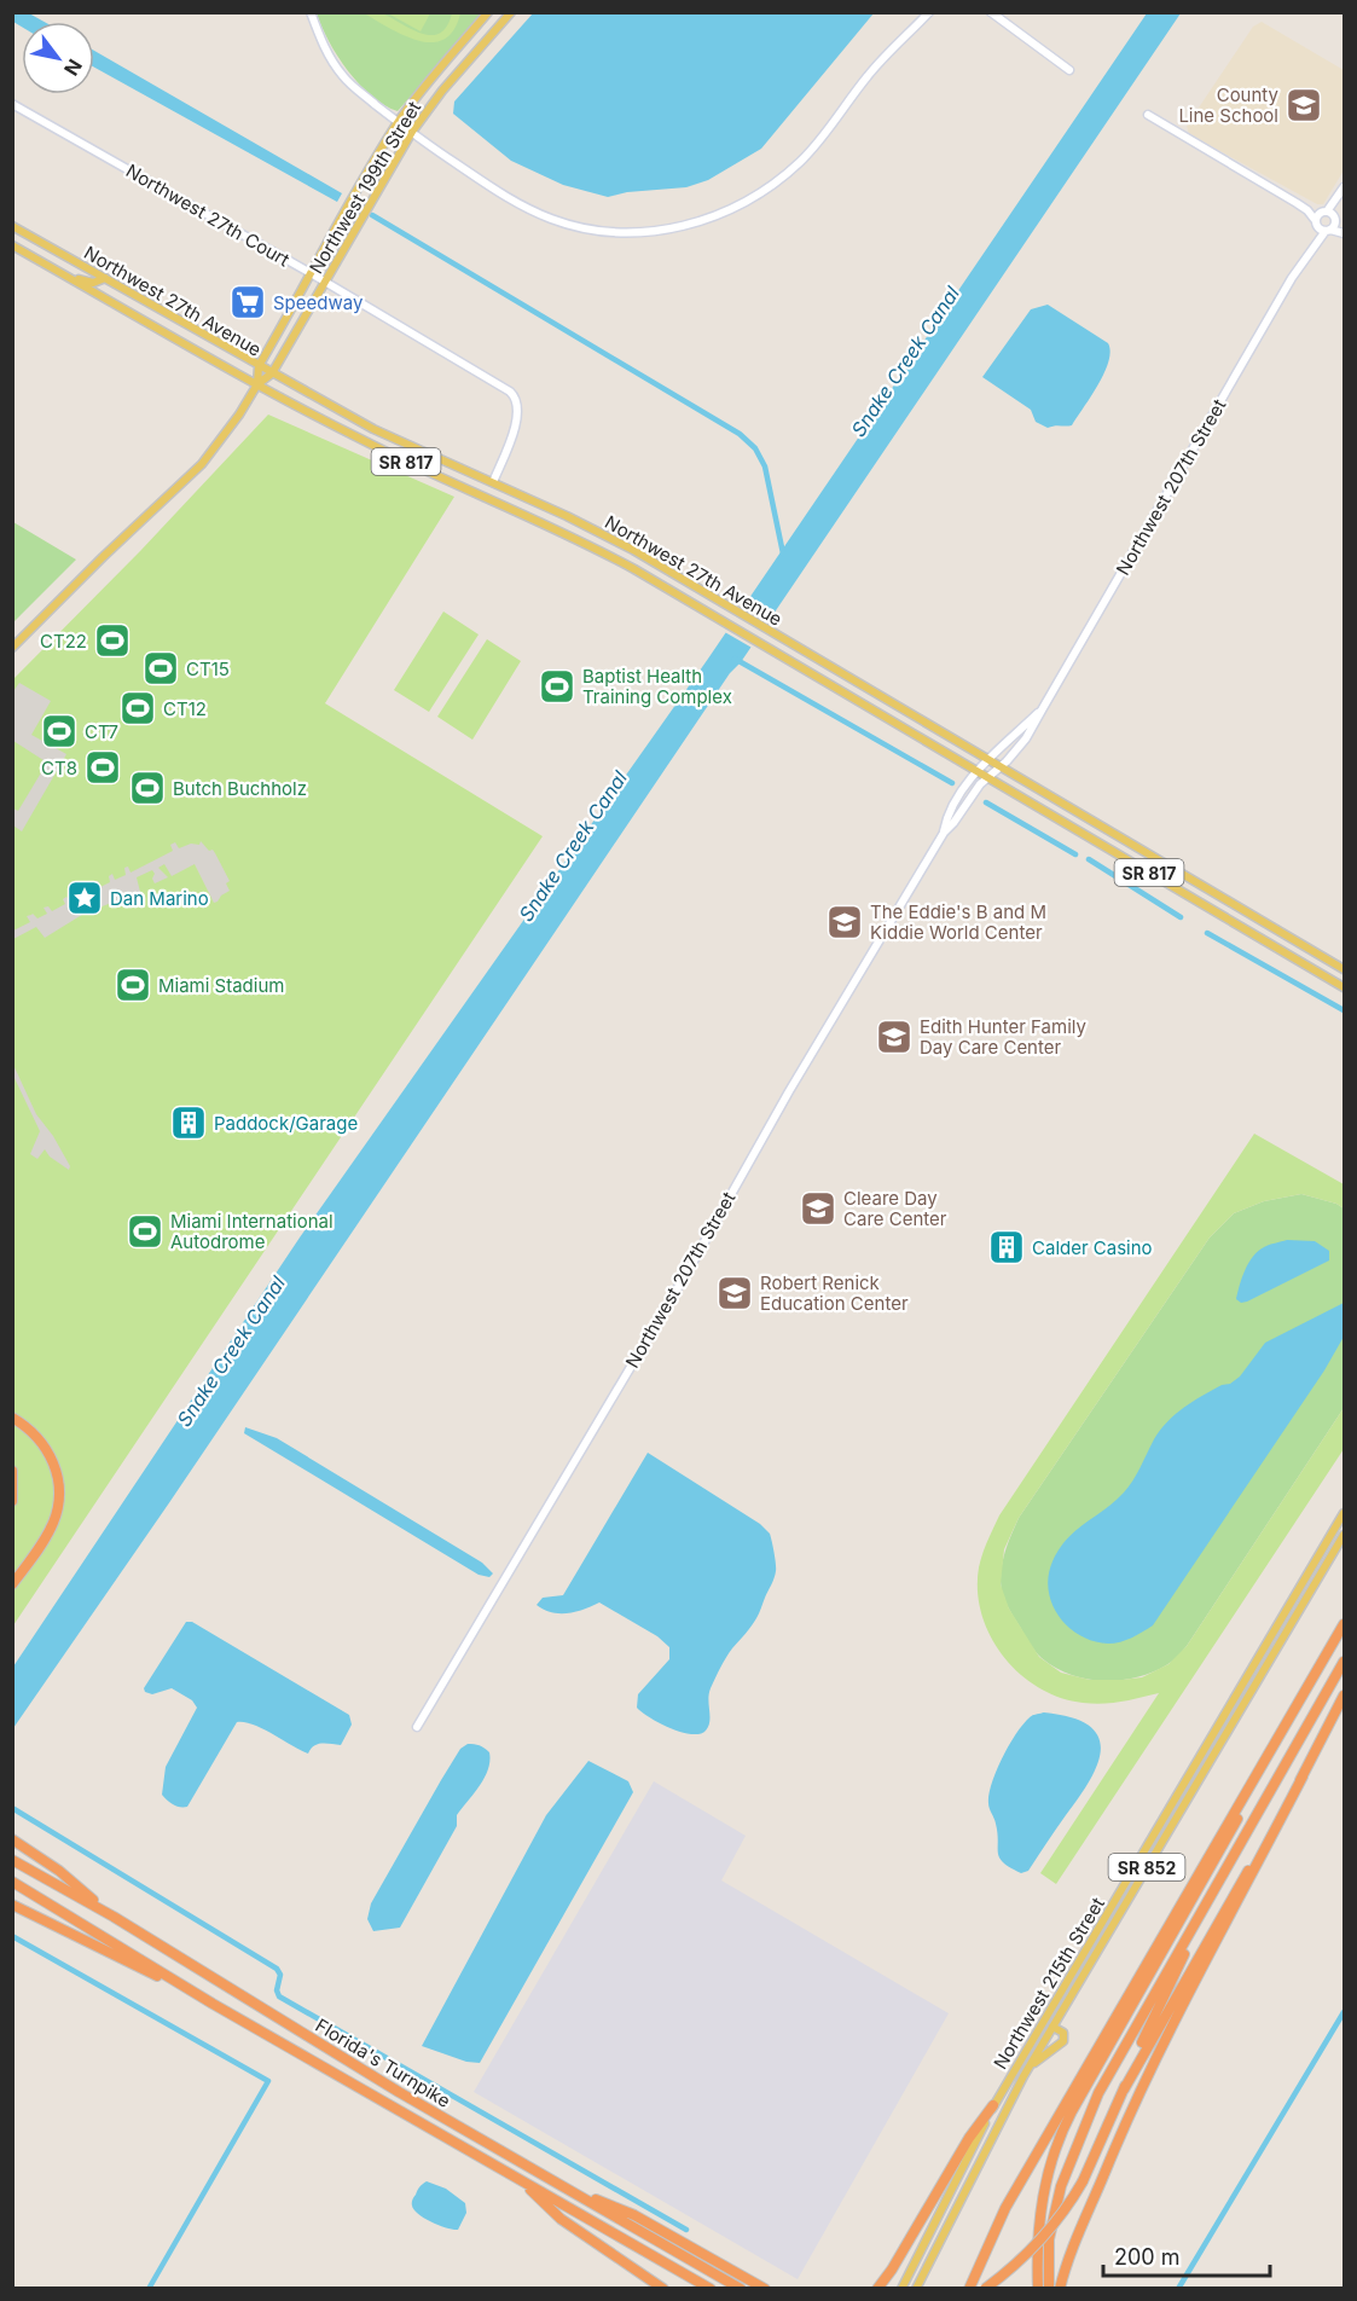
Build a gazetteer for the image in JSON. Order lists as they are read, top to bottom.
{
  "streets": {
    "highway": ["Florida's Turnpike"],
    "main road": [
      "Northwest 199th Street",
      "Northwest 27th Avenue",
      "SR 817",
      "SR 852",
      "Northwest 215th Street"
    ],
    "street": ["Northwest 27th Court", "Northwest 207th Street"]
  },
  "crossings": [
    ["Northwest 199th Street", "Northwest 27th Court"],
    ["Northwest 199th Street", "Northwest 27th Avenue"],
    ["Northwest 27th Court", "Northwest 27th Avenue"],
    ["Northwest 27th Avenue", "Northwest 207th Street"]
  ],
  "water": ["Snake Creek Canal"],
  "places": {
    "school or university": [
      "County Line School",
      "The Eddie's B and M Kiddie World Center",
      "Edith Hunter Family Day Care Center",
      "Cleare Day Care Center",
      "Robert Renick Education Center"
    ],
    "supermarket": ["Speedway"],
    "sports": [
      "CT22",
      "CT15",
      "Baptist Health Training Complex",
      "CT12",
      "CT7",
      "CT8",
      "Butch Buchholz",
      "Miami Stadium",
      "Miami International Autodrome"
    ],
    "place": ["Dan Marino"],
    "building": ["Paddock/Garage", "Calder Casino"]
  },
  "scale_bar": "200 m",
  "north": "bottom right"
}
